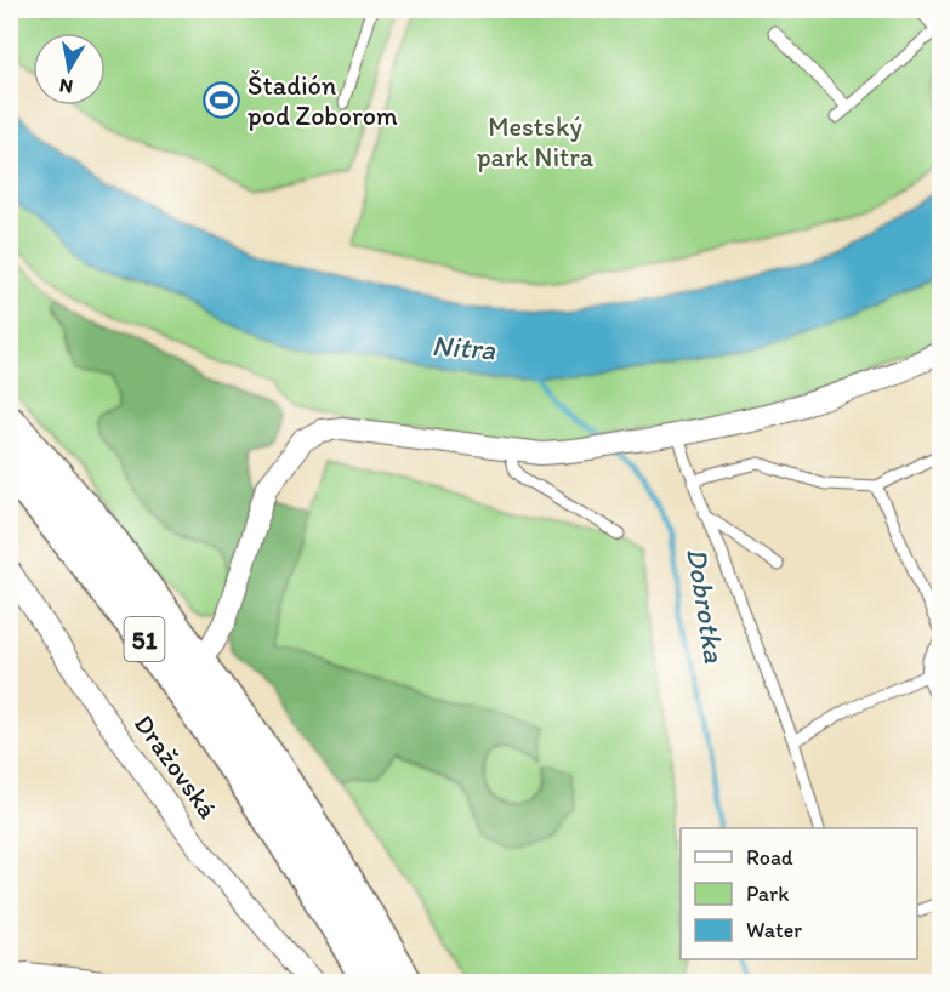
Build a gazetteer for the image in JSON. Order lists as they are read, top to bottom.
{
  "streets": {
    "main road": ["51"],
    "street": ["Dražovská"]
  },
  "water": ["Nitra", "Dobrotka"],
  "parks": ["Mestský park Nitra"],
  "places": {
    "sports": ["Štadión pod Zoborom"]
  },
  "legend": ["Road", "Park", "Water"],
  "north": "bottom"
}
